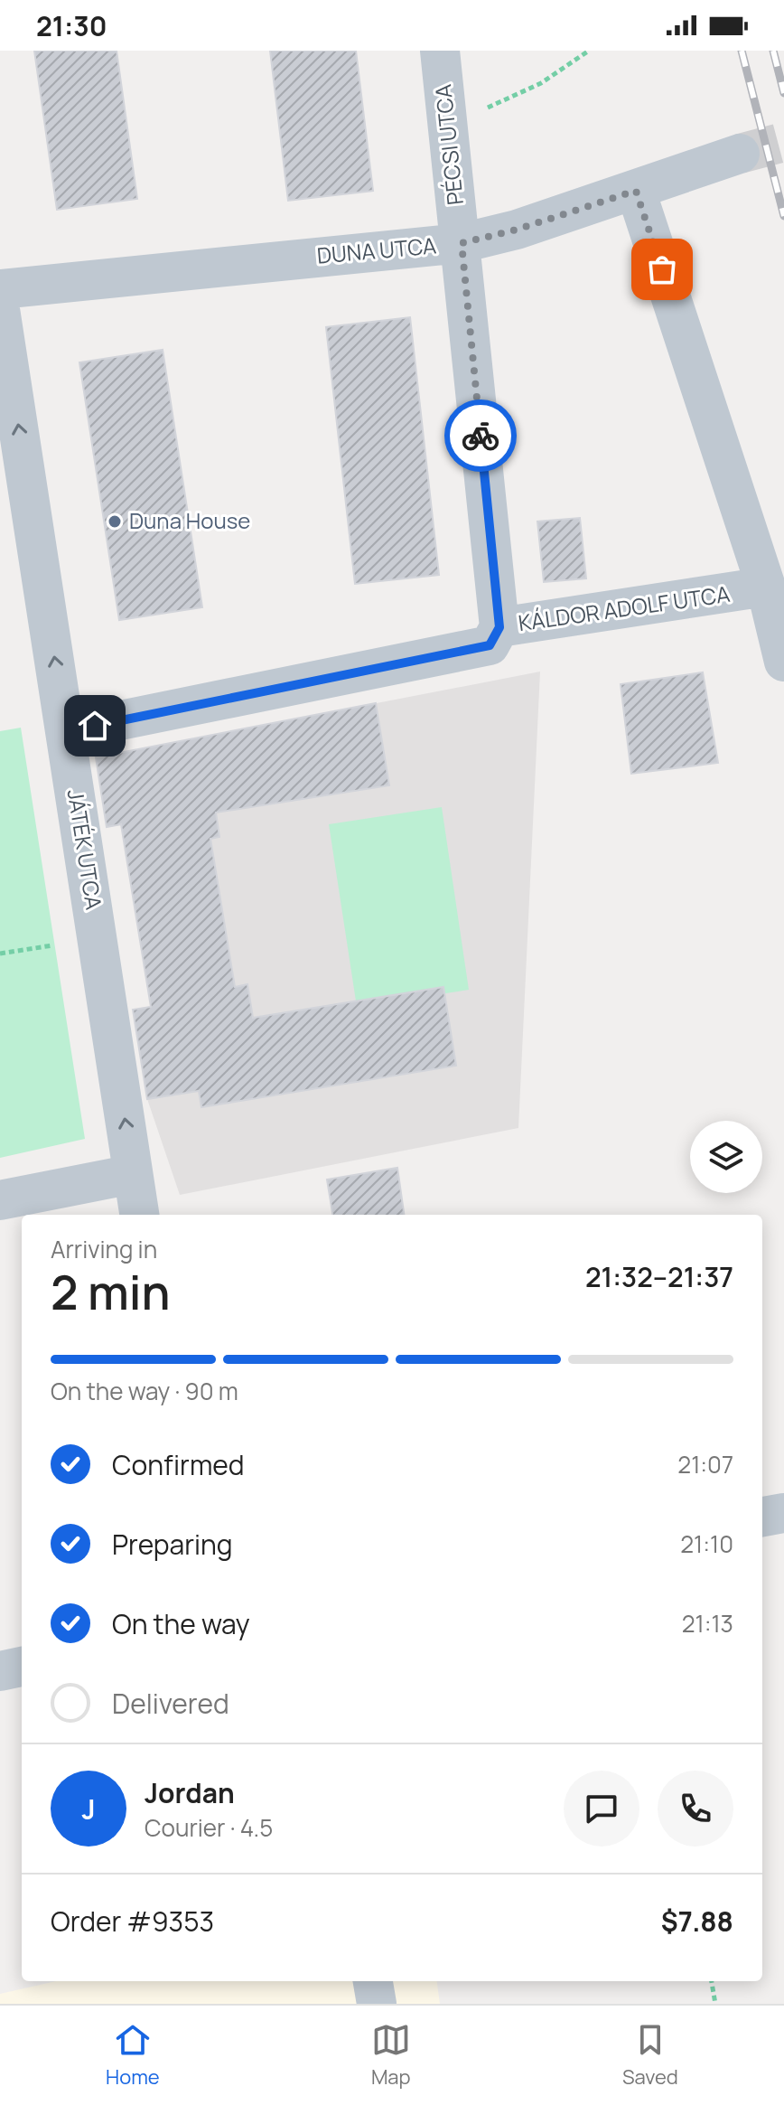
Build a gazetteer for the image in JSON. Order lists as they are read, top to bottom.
{
  "streets": {
    "street": [
      "PÉCSI UTCA",
      "DUNA UTCA",
      "KÁLDOR ADOLF UTCA",
      "JÁTÉK UTCA"
    ]
  },
  "crossings": [
    ["PÉCSI UTCA", "DUNA UTCA"],
    ["PÉCSI UTCA", "KÁLDOR ADOLF UTCA"],
    ["KÁLDOR ADOLF UTCA", "JÁTÉK UTCA"]
  ],
  "one_way": ["JÁTÉK UTCA"],
  "places": ["Duna House"],
  "page": {
    "status": "21:30",
    "heading": ["2 min", "Arriving in", "21:32–21:37"],
    "panel": [
      "Jordan",
      "Courier · 4.5",
      "Order #9353",
      "$7.88"
    ],
    "bar": "On the way · 90 m",
    "list": [
      ["Confirmed", "21:07"],
      ["Preparing", "21:10"],
      ["On the way", "21:13"],
      "Delivered"
    ],
    "round": "J",
    "tabs": ["Home", "Map", "Saved"]
  }
}
